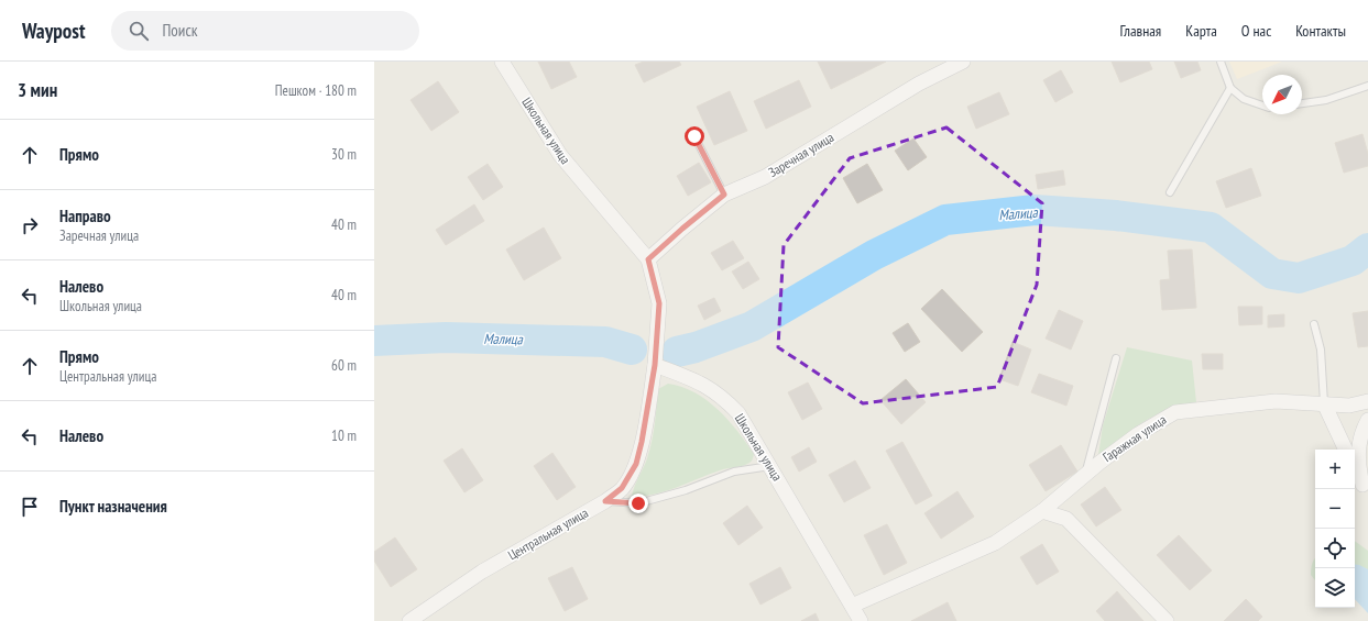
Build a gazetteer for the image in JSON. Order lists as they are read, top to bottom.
{
  "streets": {
    "street": [
      "Школьная улица",
      "Заречная улица",
      "Гаражная улица",
      "Центральная улица"
    ]
  },
  "crossings": [
    ["Школьная улица", "Заречная улица"],
    ["Школьная улица", "Гаражная улица"],
    ["Школьная улица", "Центральная улица"]
  ],
  "water": ["Малица"],
  "north": "bottom left",
  "page": {
    "header": "Waypost",
    "search": "Поиск",
    "nav": [
      "Главная",
      "Карта",
      "О нас",
      "Контакты"
    ],
    "heading": ["3 мин", "Пешком · 180 m"],
    "list": [
      ["Прямо", "30 m"],
      ["Направо", "Заречная улица", "40 m"],
      ["Налево", "Школьная улица", "40 m"],
      ["Прямо", "Центральная улица", "60 m"],
      ["Налево", "10 m"],
      "Пункт назначения"
    ],
    "map_buttons": ["+", "−"]
  }
}
